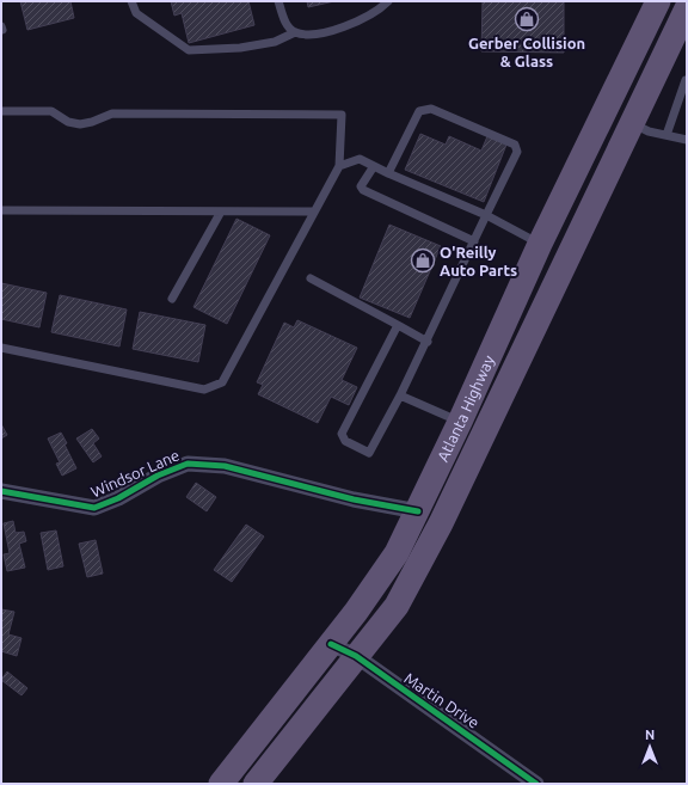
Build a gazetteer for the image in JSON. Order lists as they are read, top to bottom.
{
  "streets": {
    "main road": ["Atlanta Highway"],
    "street": ["Windsor Lane", "Martin Drive"]
  },
  "crossings": [
    ["Atlanta Highway", "Windsor Lane"],
    ["Atlanta Highway", "Martin Drive"]
  ],
  "places": {
    "shop": ["Gerber Collision & Glass", "O'Reilly Auto Parts"]
  },
  "north": "top"
}
